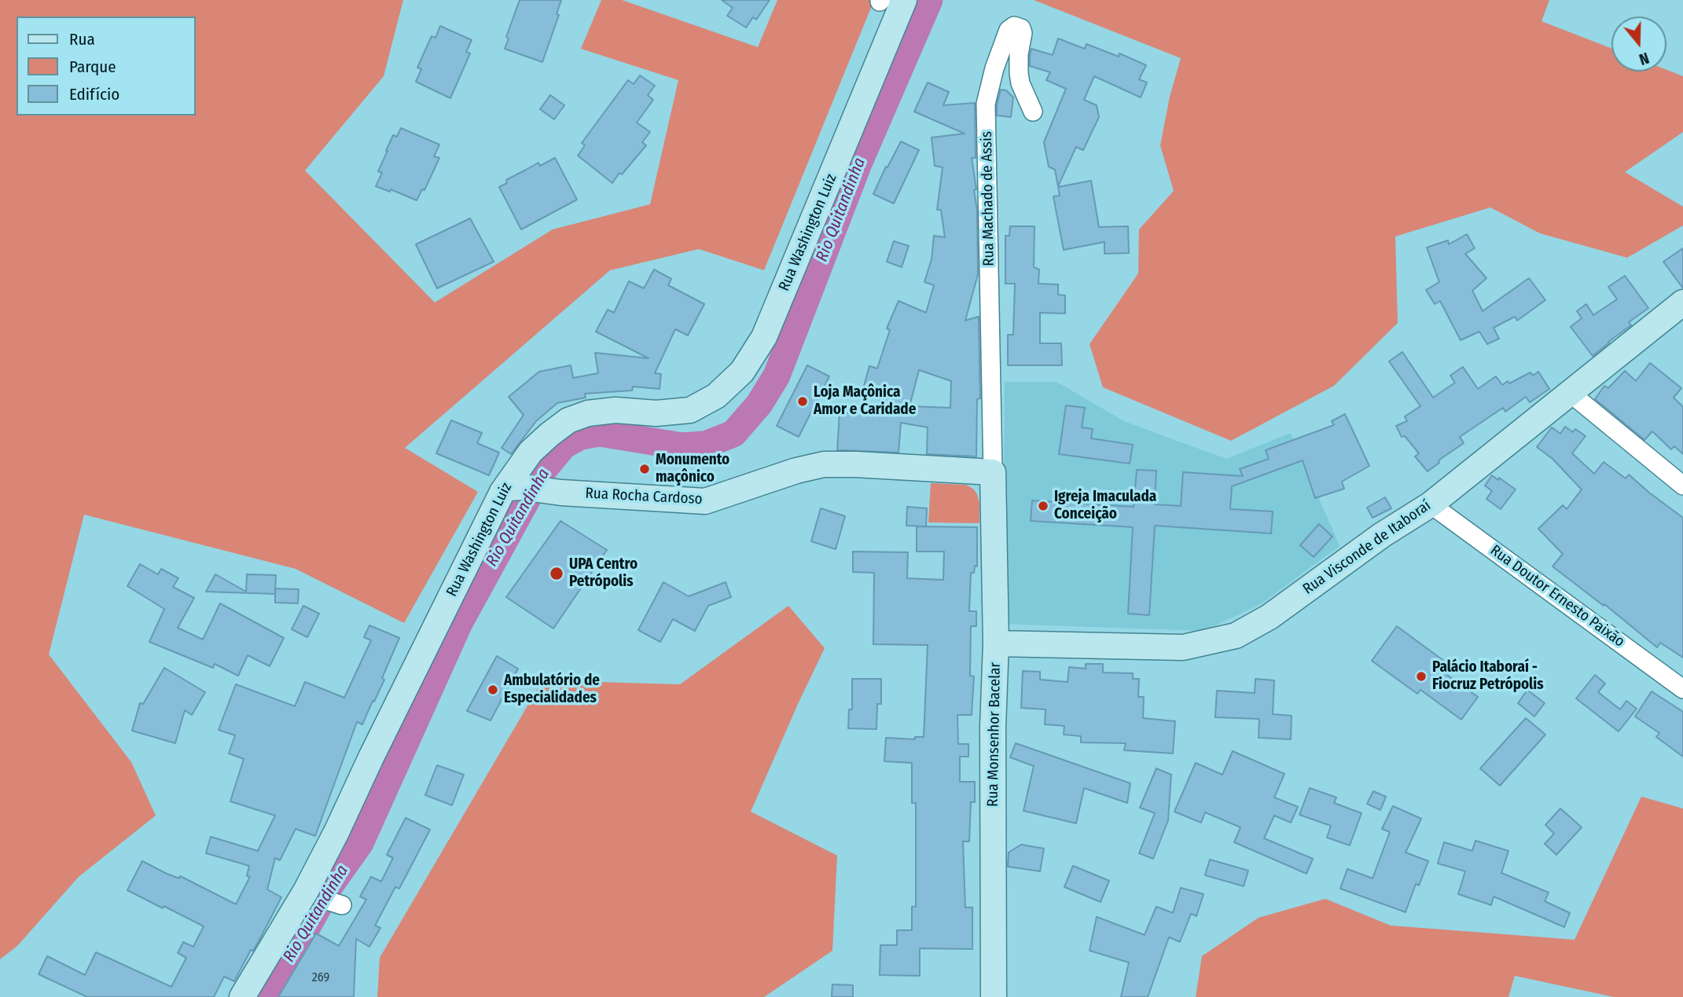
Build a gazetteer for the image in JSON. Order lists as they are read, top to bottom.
{
  "streets": {
    "main road": [
      "Rua Washington Luiz",
      "Rua Rocha Cardoso",
      "Rua Visconde de Itaboraí",
      "Rua Monsenhor Bacelar"
    ],
    "street": ["Rua Machado de Assis", "Rua Doutor Ernesto Paixão"]
  },
  "crossings": [
    ["Rua Machado de Assis", "Rua Rocha Cardoso"],
    ["Rua Machado de Assis", "Rua Monsenhor Bacelar"],
    ["Rua Washington Luiz", "Rua Rocha Cardoso"],
    ["Rua Rocha Cardoso", "Rua Monsenhor Bacelar"],
    ["Rua Visconde de Itaboraí", "Rua Doutor Ernesto Paixão"],
    ["Rua Visconde de Itaboraí", "Rua Monsenhor Bacelar"]
  ],
  "water": ["Rio Quitandinha"],
  "places": [
    "Loja Maçônica Amor e Caridade",
    "Monumento maçônico",
    "Igreja Imaculada Conceição",
    "UPA Centro Petrópolis",
    "Palácio Itaboraí - Fiocruz Petrópolis",
    "Ambulatório de Especialidades"
  ],
  "house_numbers": ["269"],
  "legend": ["Rua", "Parque", "Edifício"],
  "north": "bottom"
}
